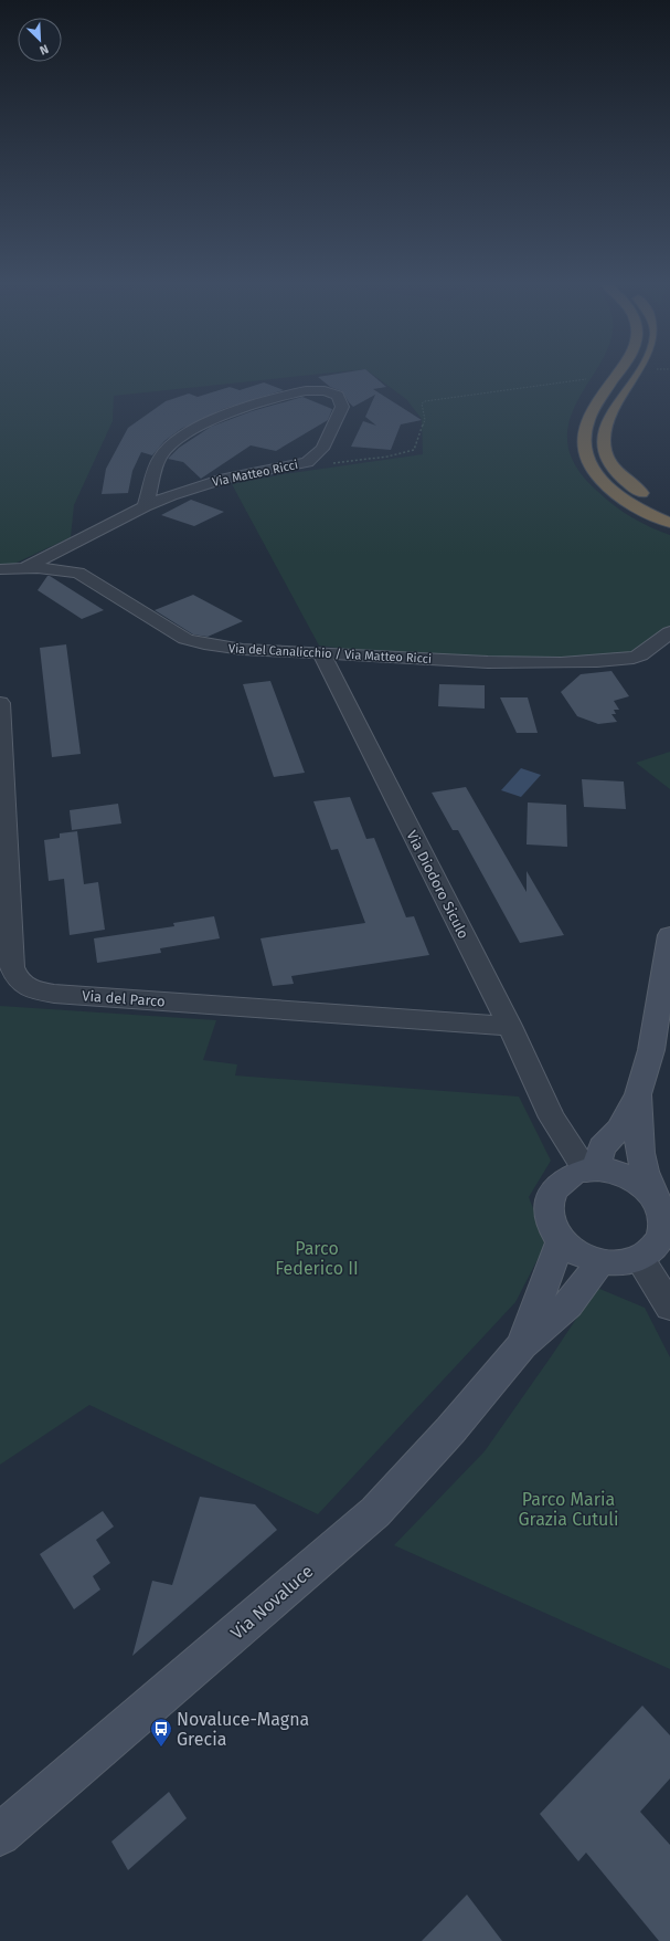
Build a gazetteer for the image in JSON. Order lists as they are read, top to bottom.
{
  "streets": {
    "main road": ["Via Novaluce"],
    "street": [
      "Via Matteo Ricci",
      "Via del Canalicchio / Via Matteo Ricci",
      "Via Diodoro Siculo",
      "Via del Parco"
    ]
  },
  "crossings": [
    ["Via Matteo Ricci", "Via del Canalicchio / Via Matteo Ricci"],
    ["Via del Canalicchio / Via Matteo Ricci", "Via Diodoro Siculo"],
    ["Via Diodoro Siculo", "Via del Parco"]
  ],
  "parks": ["Parco Federico II", "Parco Maria Grazia Cutuli"],
  "places": {
    "bus stop": ["Novaluce-Magna Grecia"]
  },
  "north": "bottom right"
}
